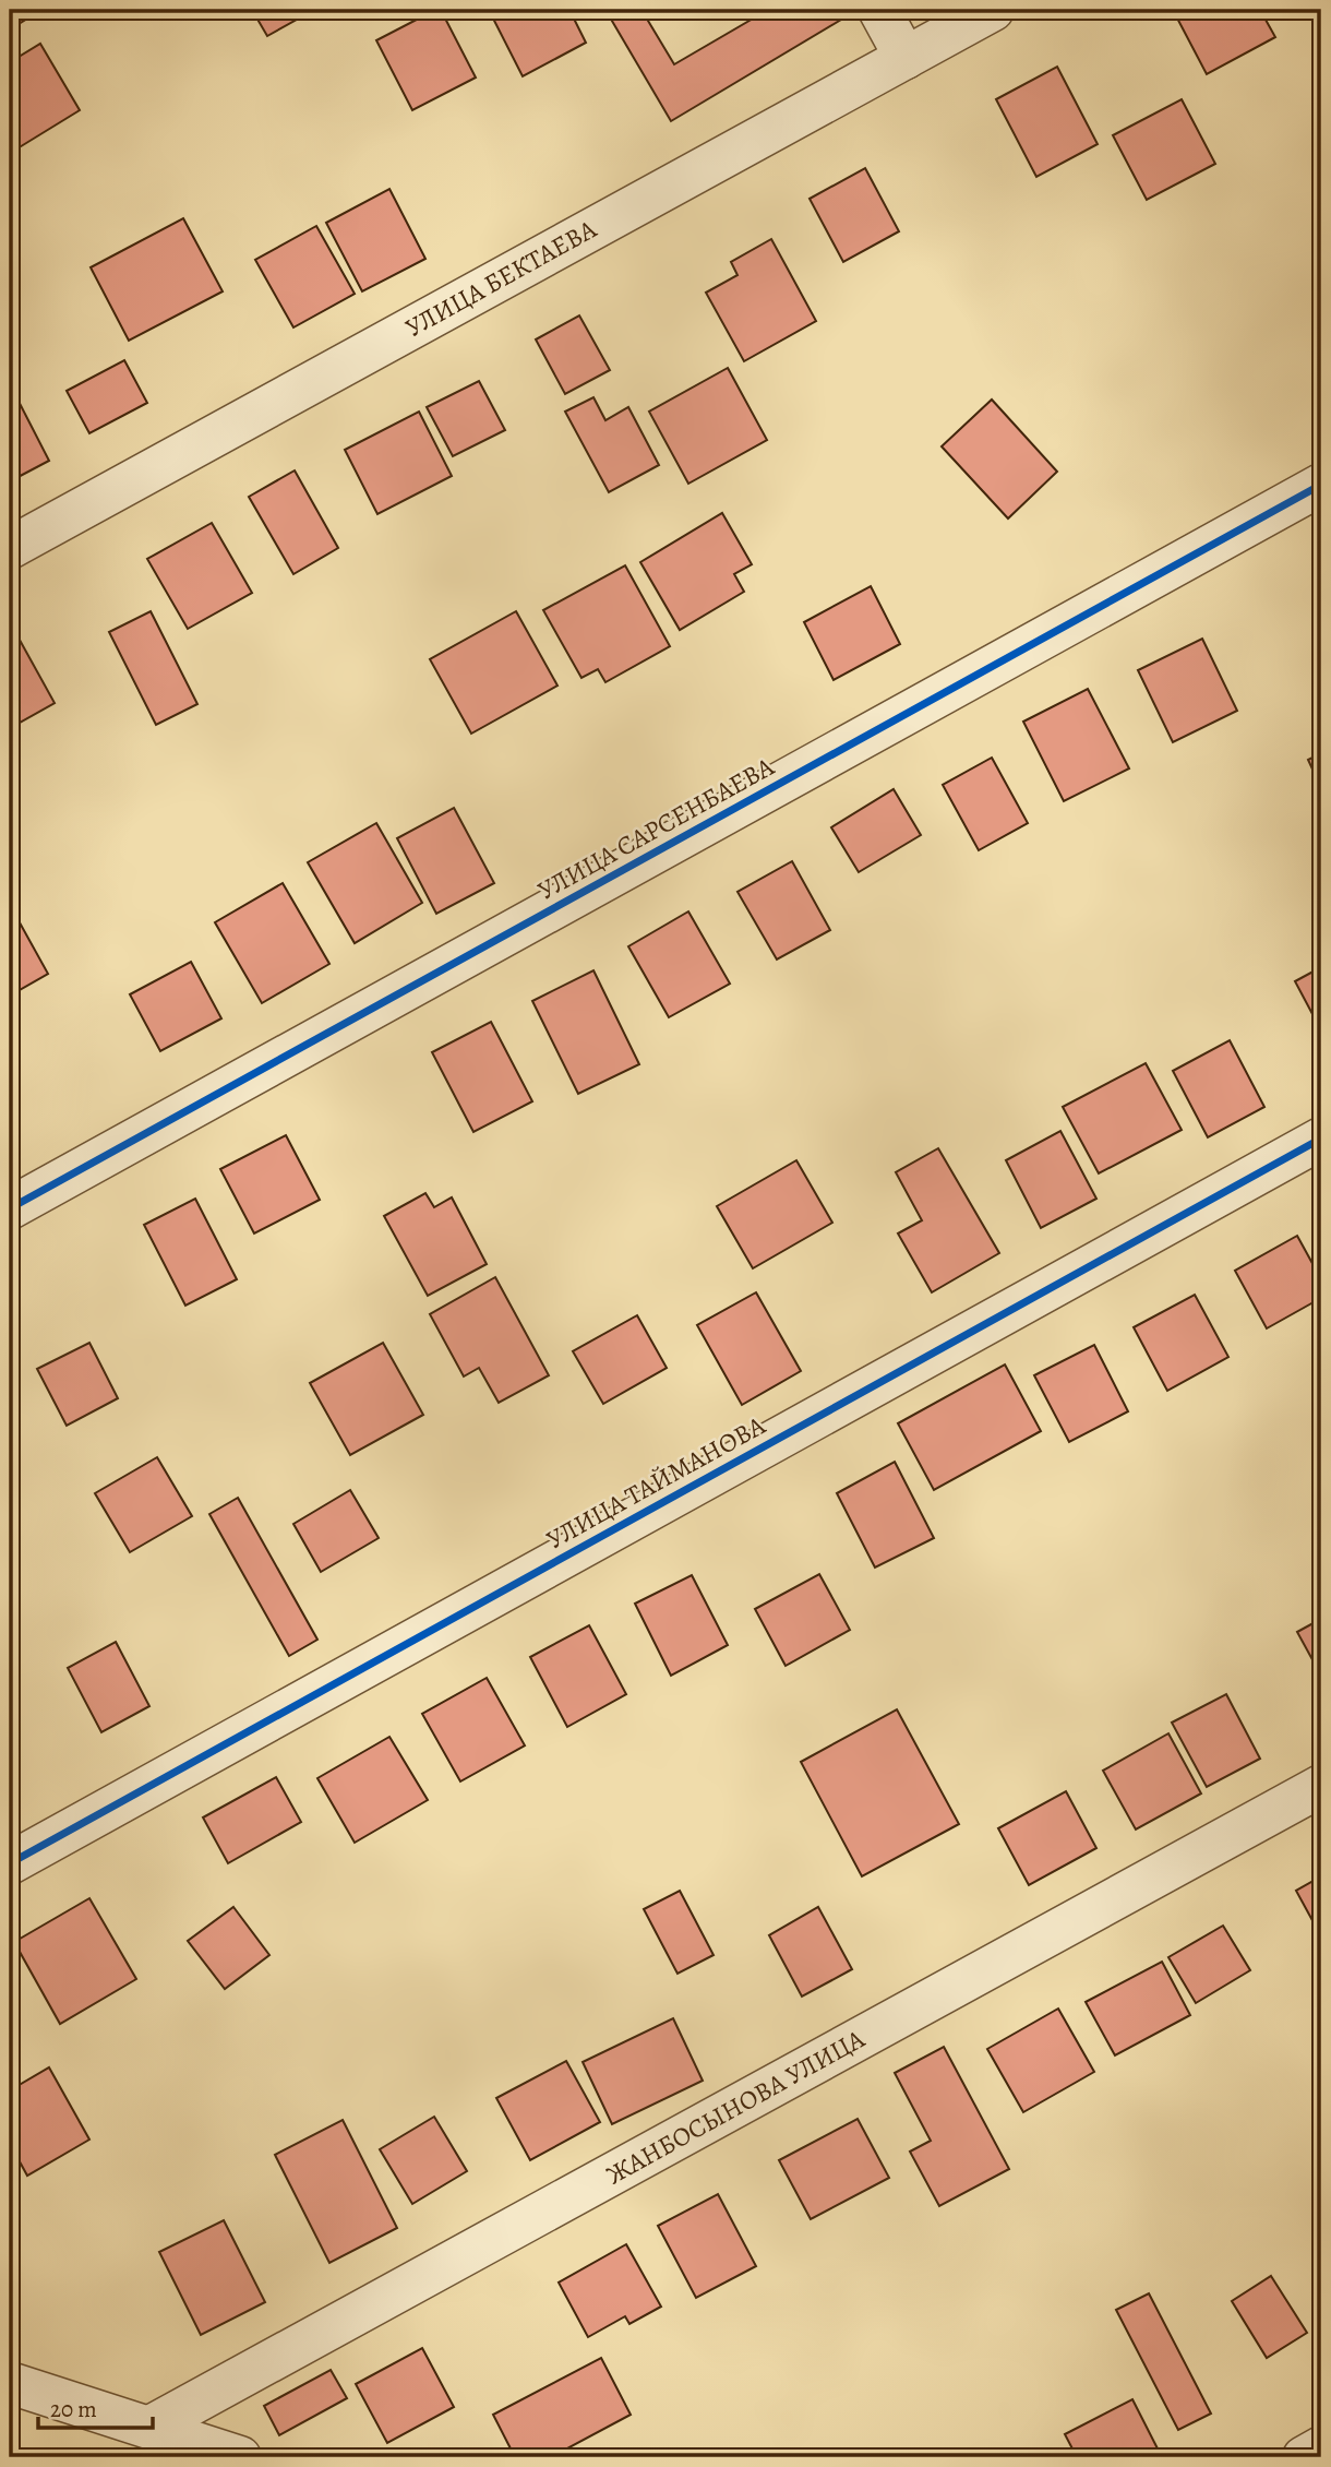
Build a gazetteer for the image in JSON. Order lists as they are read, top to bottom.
{
  "streets": {
    "street": [
      "УЛИЦА БЕКТАЕВА",
      "УЛИЦА САРСЕНБАЕВА",
      "УЛИЦА ТАЙМАНОВА",
      "ЖАНБОСЫНОВА УЛИЦА"
    ]
  },
  "scale_bar": "20 m"
}
